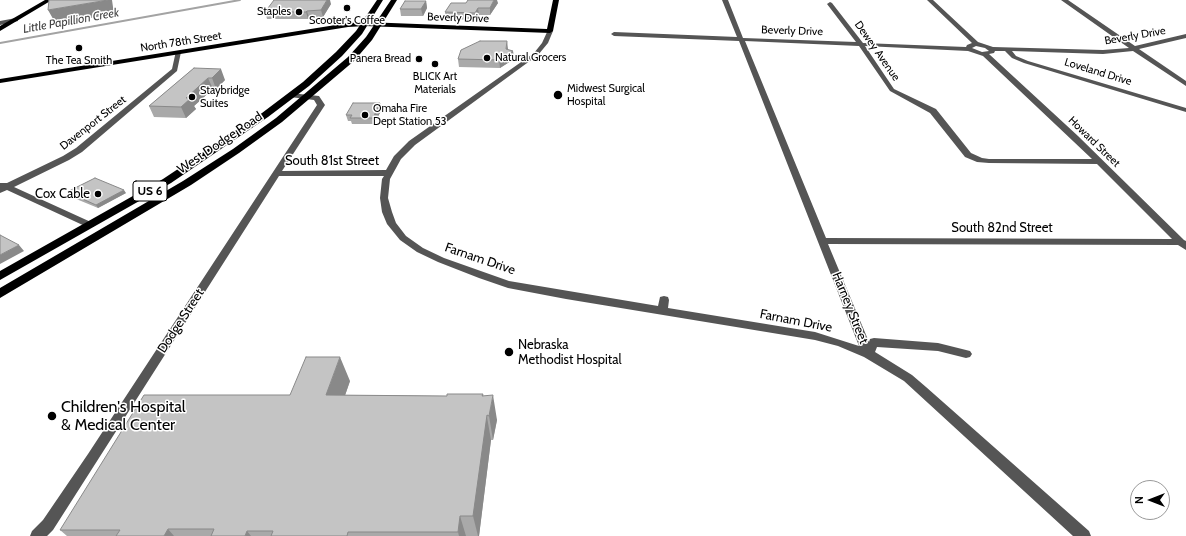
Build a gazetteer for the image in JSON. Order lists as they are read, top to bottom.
{
  "streets": {
    "highway": ["West Dodge Road", "US 6"],
    "main road": ["Beverly Drive", "North 78th Street", "Farnam Drive"],
    "street": [
      "Dewey Avenue",
      "Loveland Drive",
      "Davenport Street",
      "Howard Street",
      "South 81st Street",
      "South 82nd Street",
      "Harney Street",
      "Dodge Street"
    ]
  },
  "crossings": [
    ["Beverly Drive", "North 78th Street"],
    ["Beverly Drive", "Dewey Avenue"],
    ["Beverly Drive", "Loveland Drive"],
    ["Beverly Drive", "Howard Street"],
    ["Beverly Drive", "US 6"],
    ["Beverly Drive", "Farnam Drive"],
    ["Beverly Drive", "Harney Street"],
    ["North 78th Street", "Davenport Street"],
    ["North 78th Street", "US 6"],
    ["Dewey Avenue", "Howard Street"],
    ["Howard Street", "South 82nd Street"],
    ["West Dodge Road", "US 6"],
    ["West Dodge Road", "Dodge Street"],
    ["South 81st Street", "Farnam Drive"],
    ["South 81st Street", "Dodge Street"],
    ["US 6", "Dodge Street"],
    ["South 82nd Street", "Harney Street"],
    ["Farnam Drive", "Harney Street"]
  ],
  "water": ["Little Papillion Creek"],
  "places": [
    "Scooter's Coffee",
    "Staples",
    "The Tea Smith",
    "Natural Grocers",
    "Panera Bread",
    "BLICK Art Materials",
    "Midwest Surgical Hospital",
    "Staybridge Suites",
    "Omaha Fire Dept Station 53",
    "Cox Cable",
    "Nebraska Methodist Hospital",
    "Children's Hospital & Medical Center"
  ],
  "north": "left"
}
